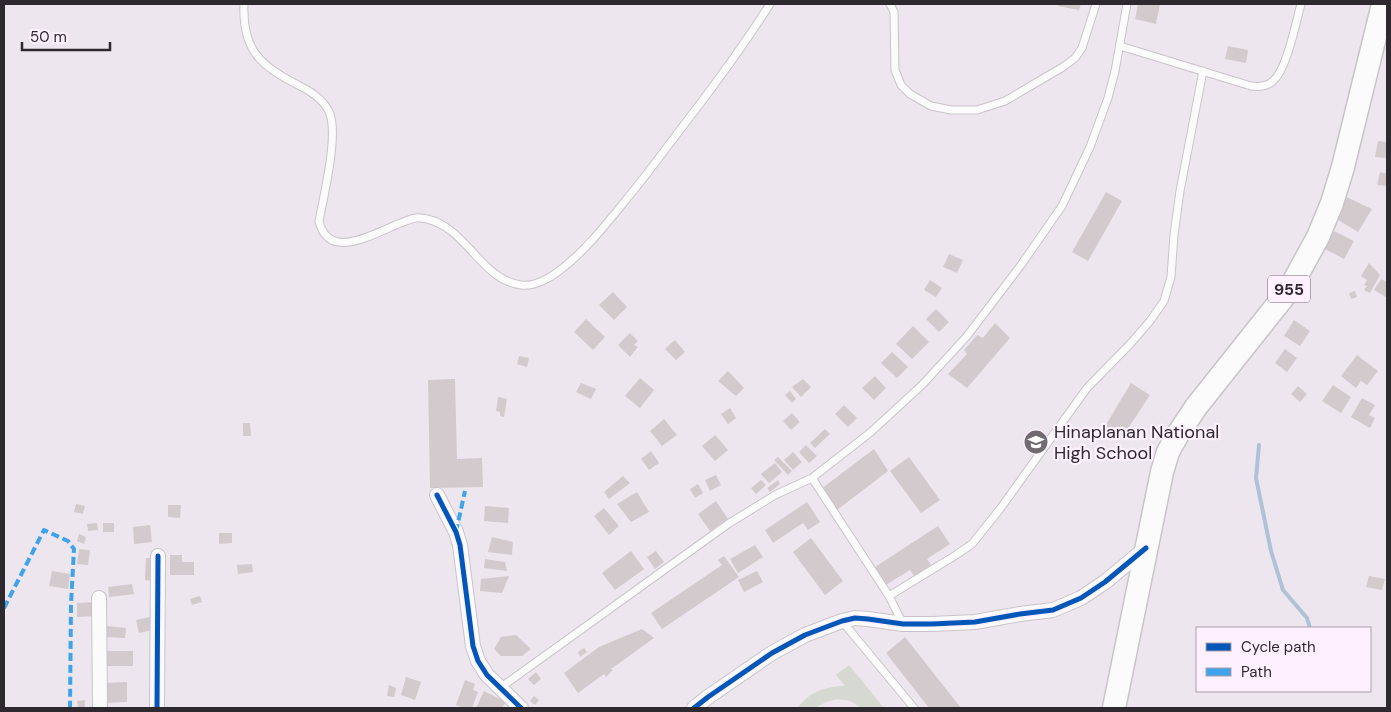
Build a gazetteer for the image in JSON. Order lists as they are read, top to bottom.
{
  "streets": {
    "main road": ["955"]
  },
  "places": {
    "school or university": ["Hinaplanan National High School"]
  },
  "legend": ["Cycle path", "Path"],
  "scale_bar": "50 m"
}
